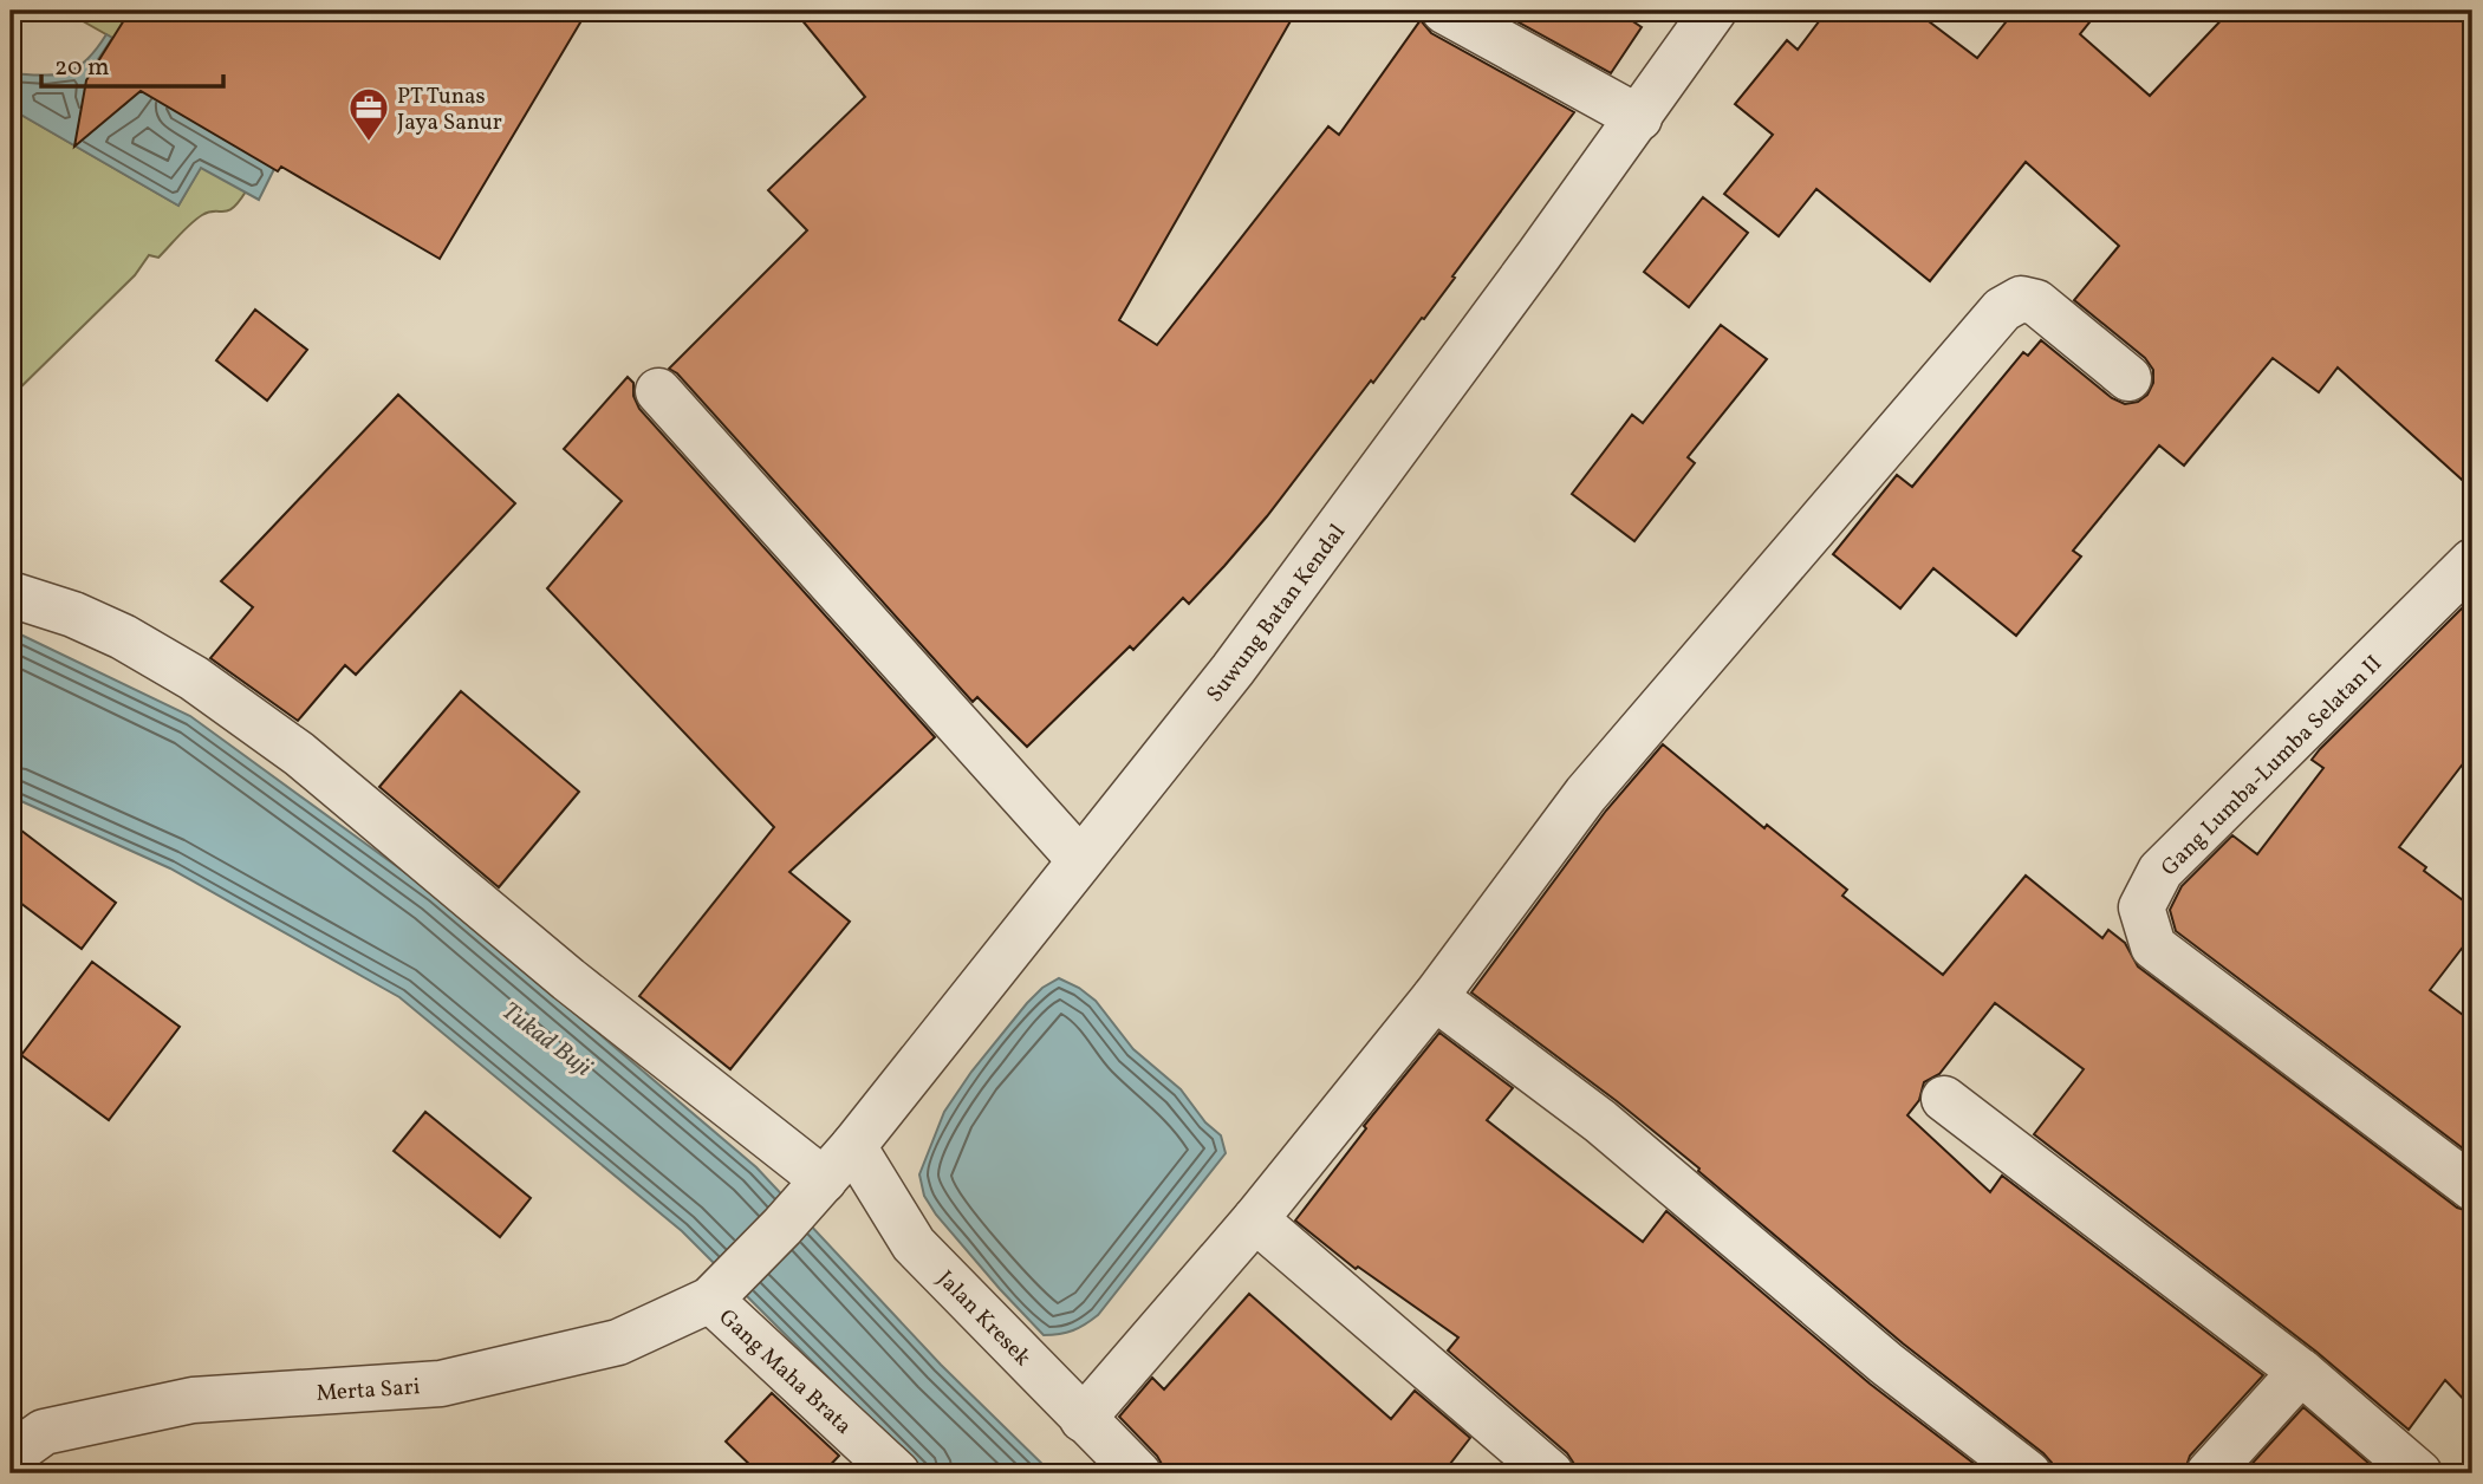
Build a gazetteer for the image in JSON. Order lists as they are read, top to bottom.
{
  "streets": {
    "street": [
      "Suwung Batan Kendal",
      "Gang Lumba-Lumba Selatan II",
      "Jalan Kresek",
      "Gang Maha Brata",
      "Merta Sari"
    ]
  },
  "crossings": [
    ["Suwung Batan Kendal", "Jalan Kresek"],
    ["Suwung Batan Kendal", "Gang Maha Brata"],
    ["Suwung Batan Kendal", "Merta Sari"],
    ["Gang Maha Brata", "Merta Sari"]
  ],
  "water": ["Tukad Buji"],
  "places": {
    "office": ["PT Tunas Jaya Sanur"]
  },
  "scale_bar": "20 m"
}
